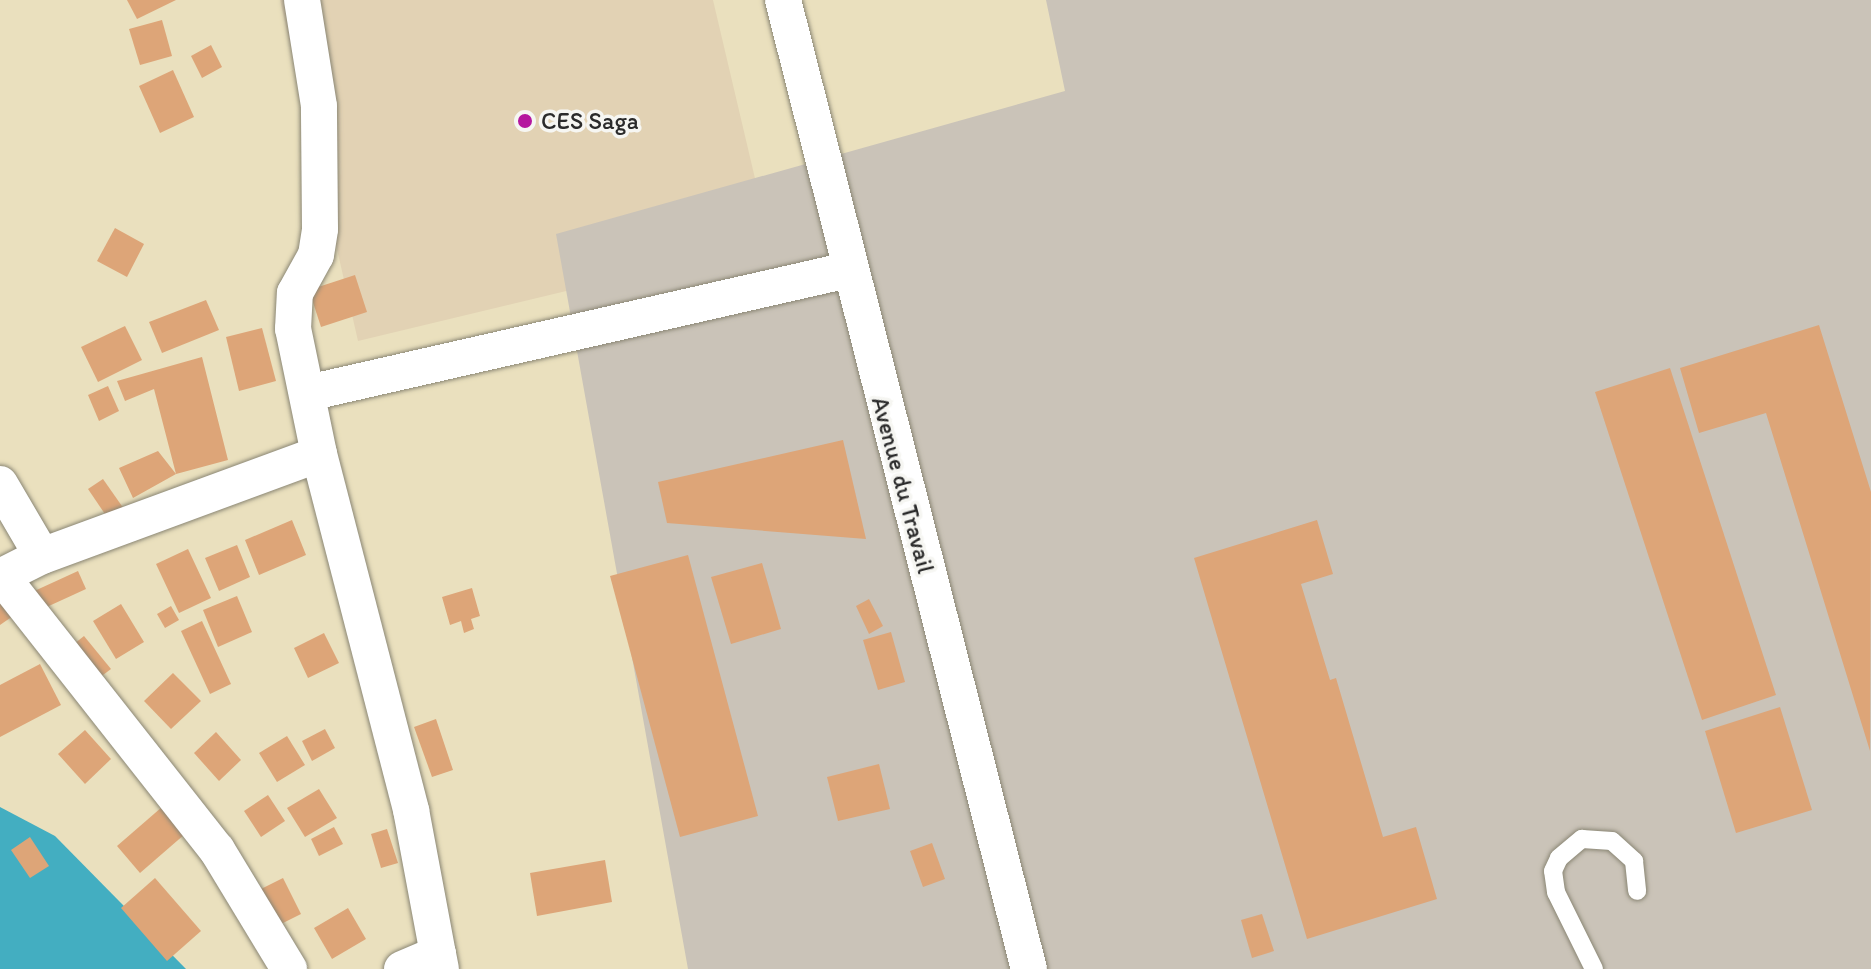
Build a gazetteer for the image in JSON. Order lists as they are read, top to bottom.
{
  "streets": {
    "street": ["Avenue du Travail"]
  },
  "places": ["CES Saga"]
}
